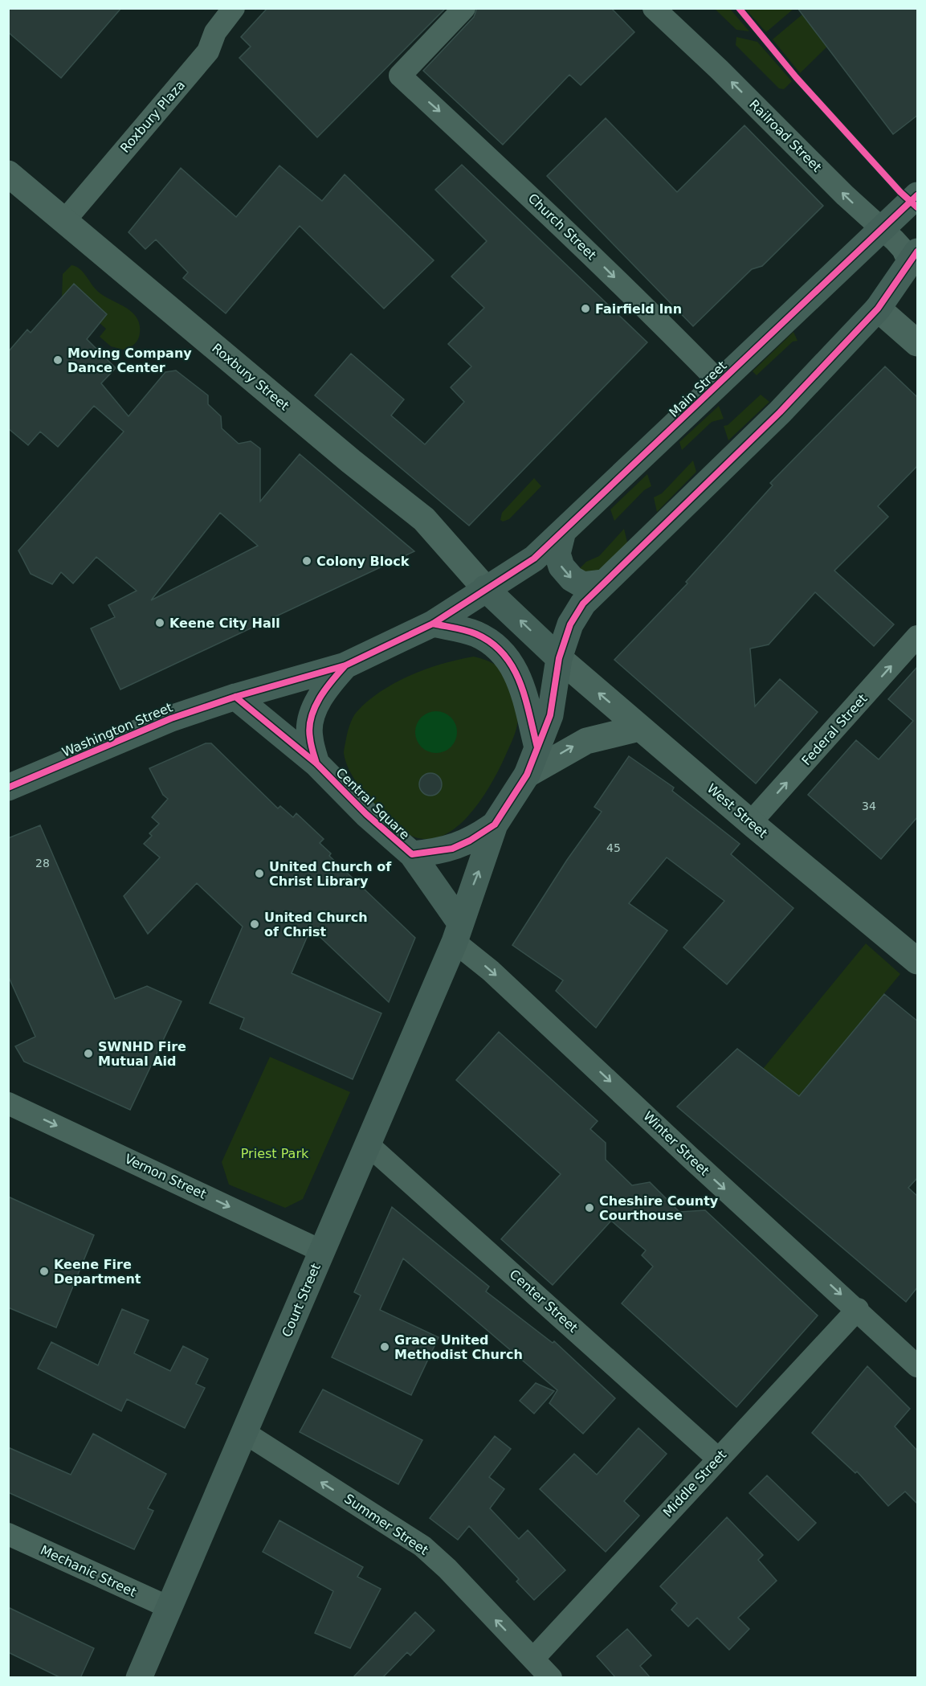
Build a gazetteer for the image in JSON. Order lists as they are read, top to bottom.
{
  "streets": {
    "main road": [
      "Main Street",
      "Washington Street",
      "Central Square",
      "Court Street"
    ],
    "street": [
      "Roxbury Plaza",
      "Railroad Street",
      "Church Street",
      "Roxbury Street",
      "Federal Street",
      "West Street",
      "Winter Street",
      "Vernon Street",
      "Center Street",
      "Middle Street",
      "Summer Street",
      "Mechanic Street"
    ]
  },
  "crossings": [
    ["Roxbury Plaza", "Roxbury Street"],
    ["Railroad Street", "Main Street"],
    ["Church Street", "Main Street"],
    ["Roxbury Street", "Main Street"],
    ["Roxbury Street", "Central Square"],
    ["Main Street", "Central Square"],
    ["Washington Street", "Central Square"],
    ["Federal Street", "West Street"],
    ["Central Square", "West Street"],
    ["Central Square", "Winter Street"],
    ["Central Square", "Court Street"],
    ["Winter Street", "Court Street"],
    ["Winter Street", "Middle Street"],
    ["Vernon Street", "Court Street"],
    ["Court Street", "Center Street"],
    ["Court Street", "Summer Street"],
    ["Court Street", "Mechanic Street"],
    ["Center Street", "Middle Street"],
    ["Middle Street", "Summer Street"]
  ],
  "one_way": [
    "Railroad Street",
    "Church Street",
    "Federal Street",
    "Winter Street",
    "Vernon Street",
    "Summer Street"
  ],
  "parks": ["Priest Park"],
  "places": [
    "Fairfield Inn",
    "Moving Company Dance Center",
    "Colony Block",
    "Keene City Hall",
    "United Church of Christ Library",
    "United Church of Christ",
    "SWNHD Fire Mutual Aid",
    "Cheshire County Courthouse",
    "Keene Fire Department",
    "Grace United Methodist Church"
  ],
  "house_numbers": ["34", "45", "28"]
}
